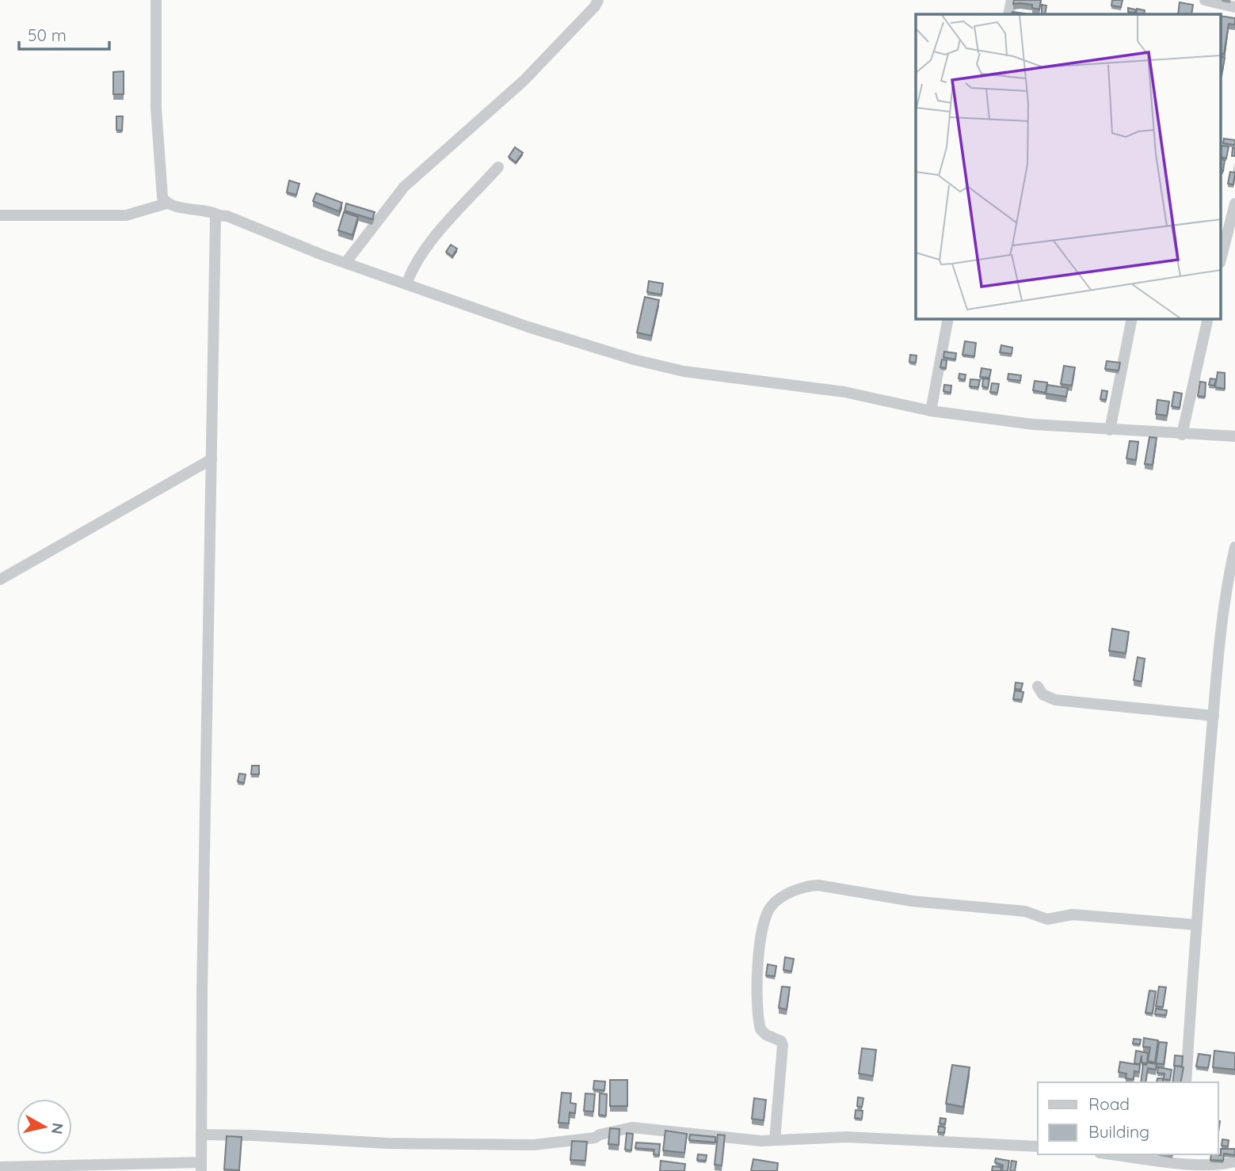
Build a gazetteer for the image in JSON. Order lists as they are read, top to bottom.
{
  "legend": ["Road", "Building"],
  "scale_bar": "50 m",
  "north": "right"
}
